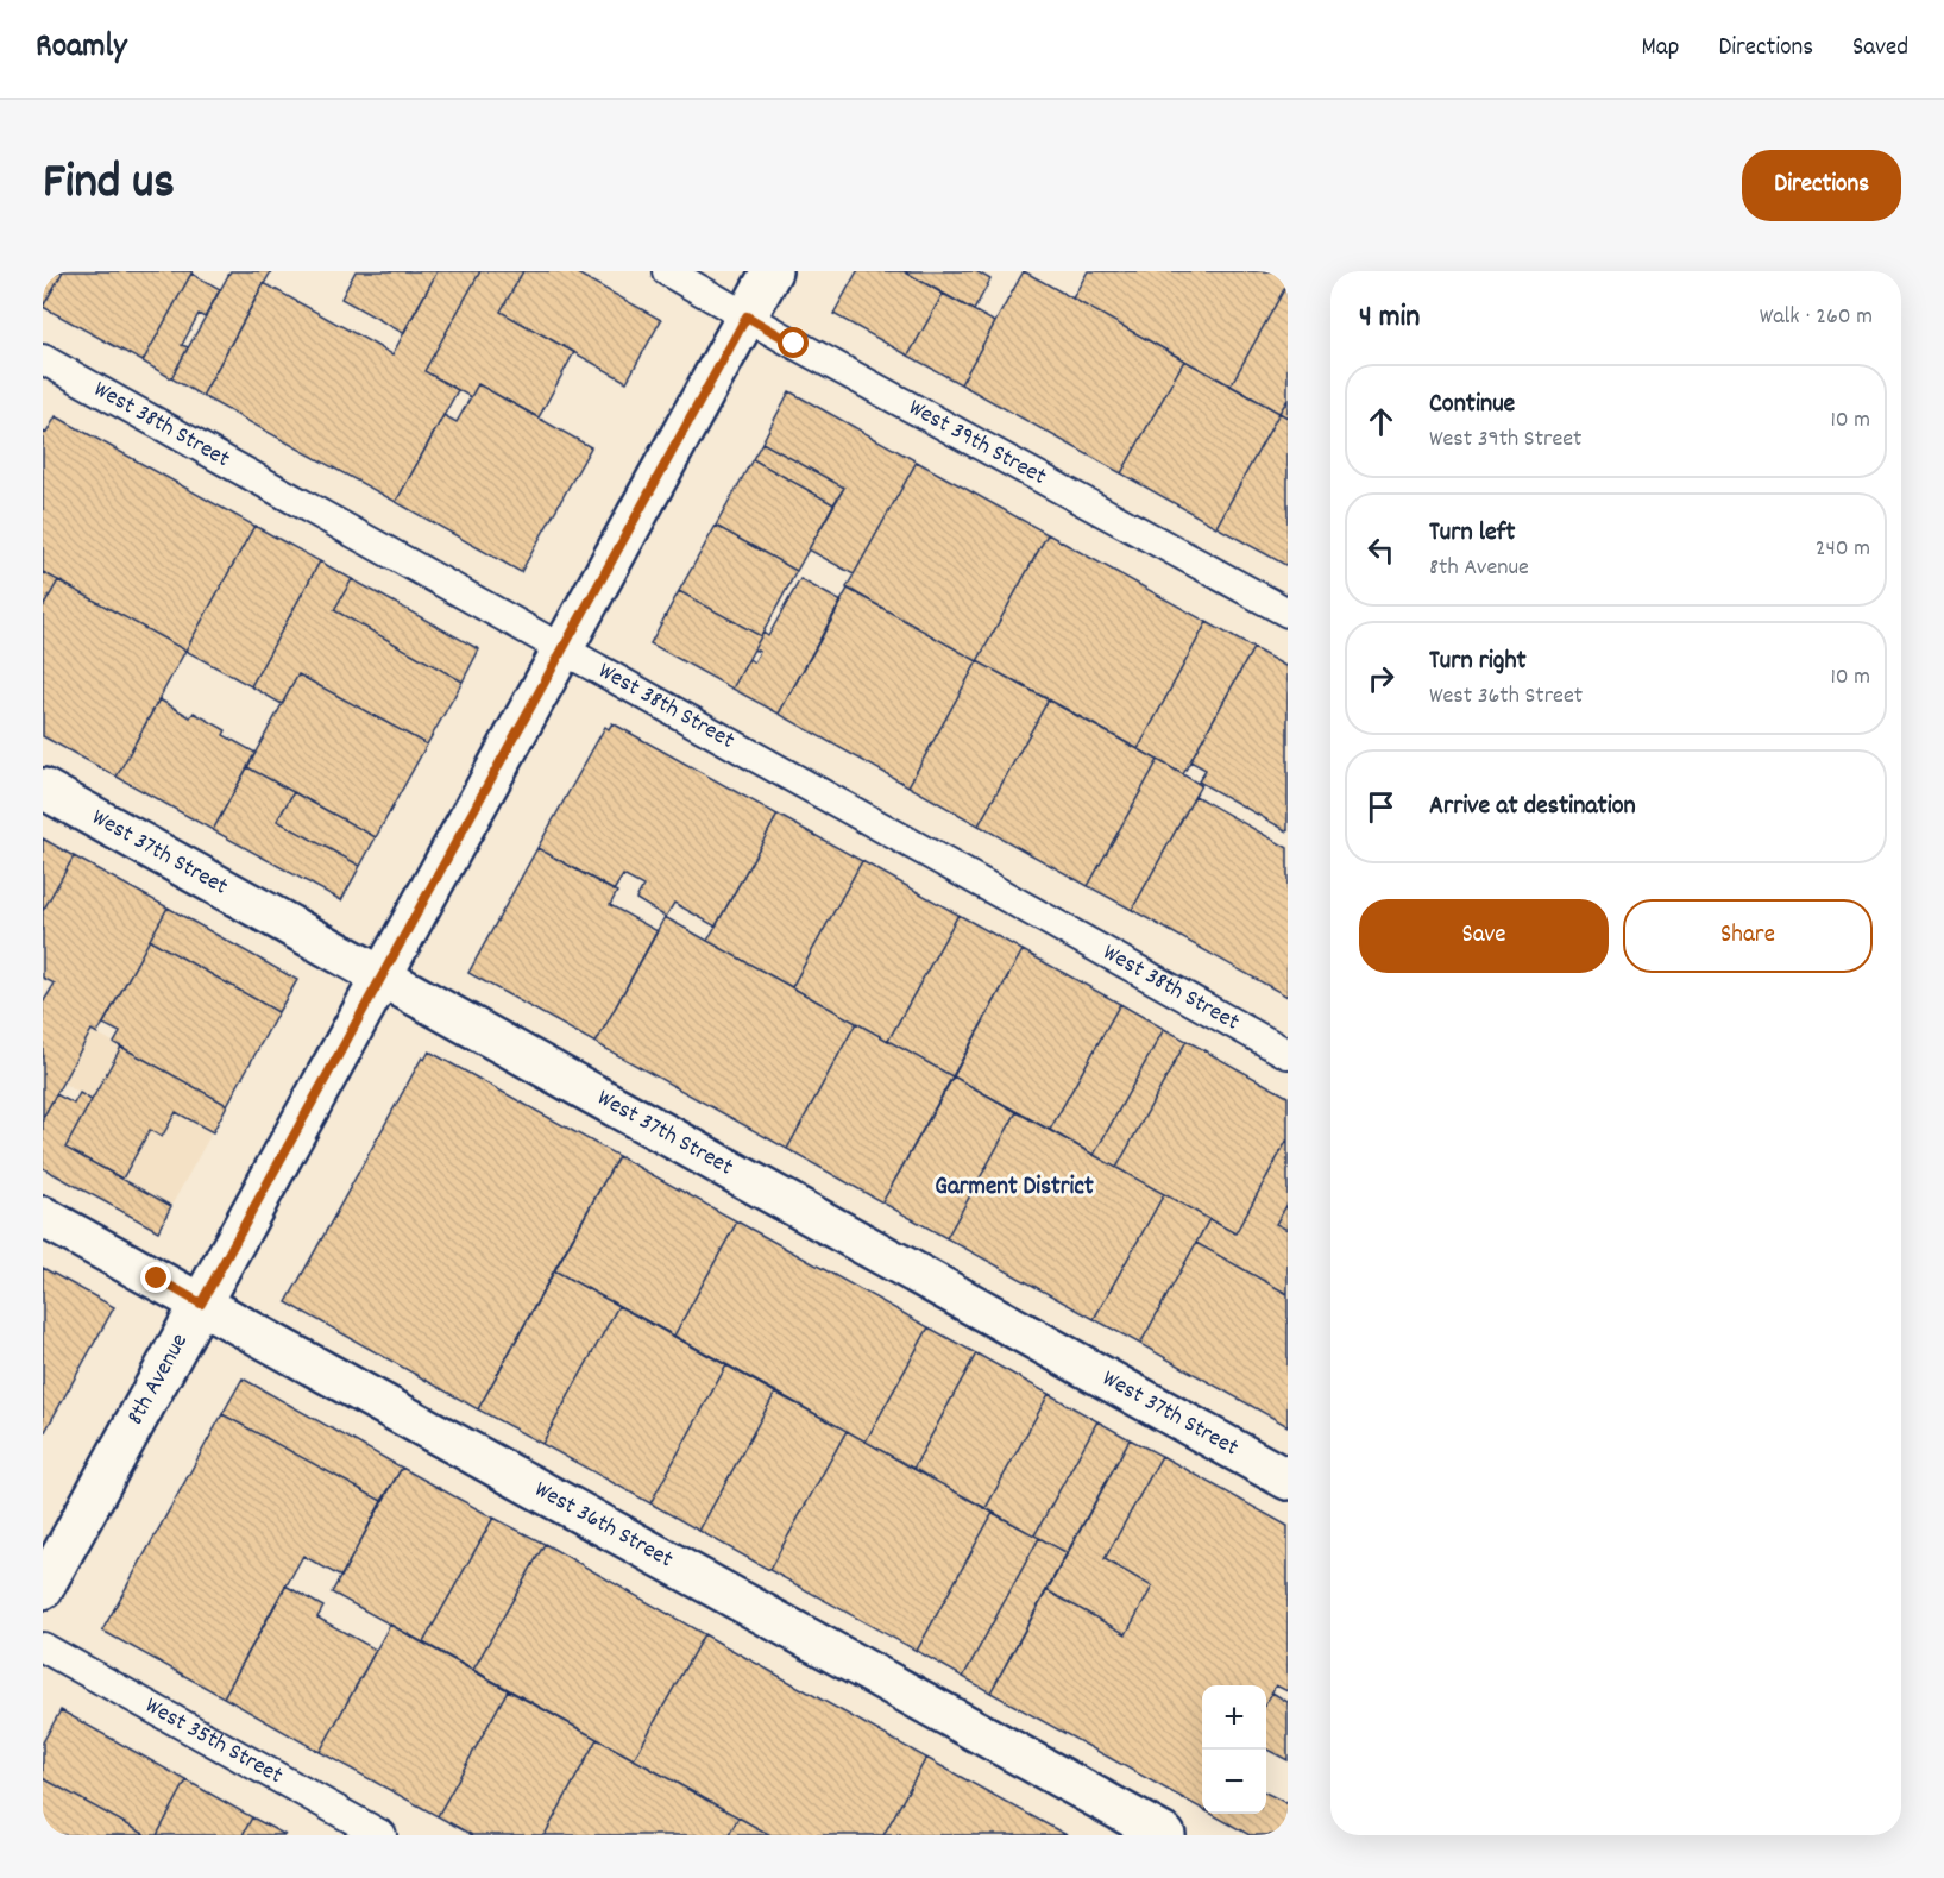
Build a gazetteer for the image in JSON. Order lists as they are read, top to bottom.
{
  "streets": {
    "main road": ["West 37th Street", "8th Avenue", "West 36th Street"],
    "street": ["West 38th Street", "West 39th Street", "West 35th Street"]
  },
  "crossings": [
    ["West 38th Street", "8th Avenue"],
    ["West 39th Street", "8th Avenue"],
    ["West 37th Street", "8th Avenue"],
    ["8th Avenue", "West 36th Street"]
  ],
  "districts": ["Garment District"],
  "page": {
    "header": "Roamly",
    "nav": ["Map", "Directions", "Saved"],
    "title": "Find us",
    "buttons": [
      "Directions",
      ["Save", "Share"]
    ],
    "heading": ["4 min", "Walk · 260 m"],
    "list": [
      ["Continue", "West 39th Street", "10 m"],
      ["Turn left", "8th Avenue", "240 m"],
      ["Turn right", "West 36th Street", "10 m"],
      "Arrive at destination"
    ],
    "map_buttons": ["+", "−"]
  }
}
